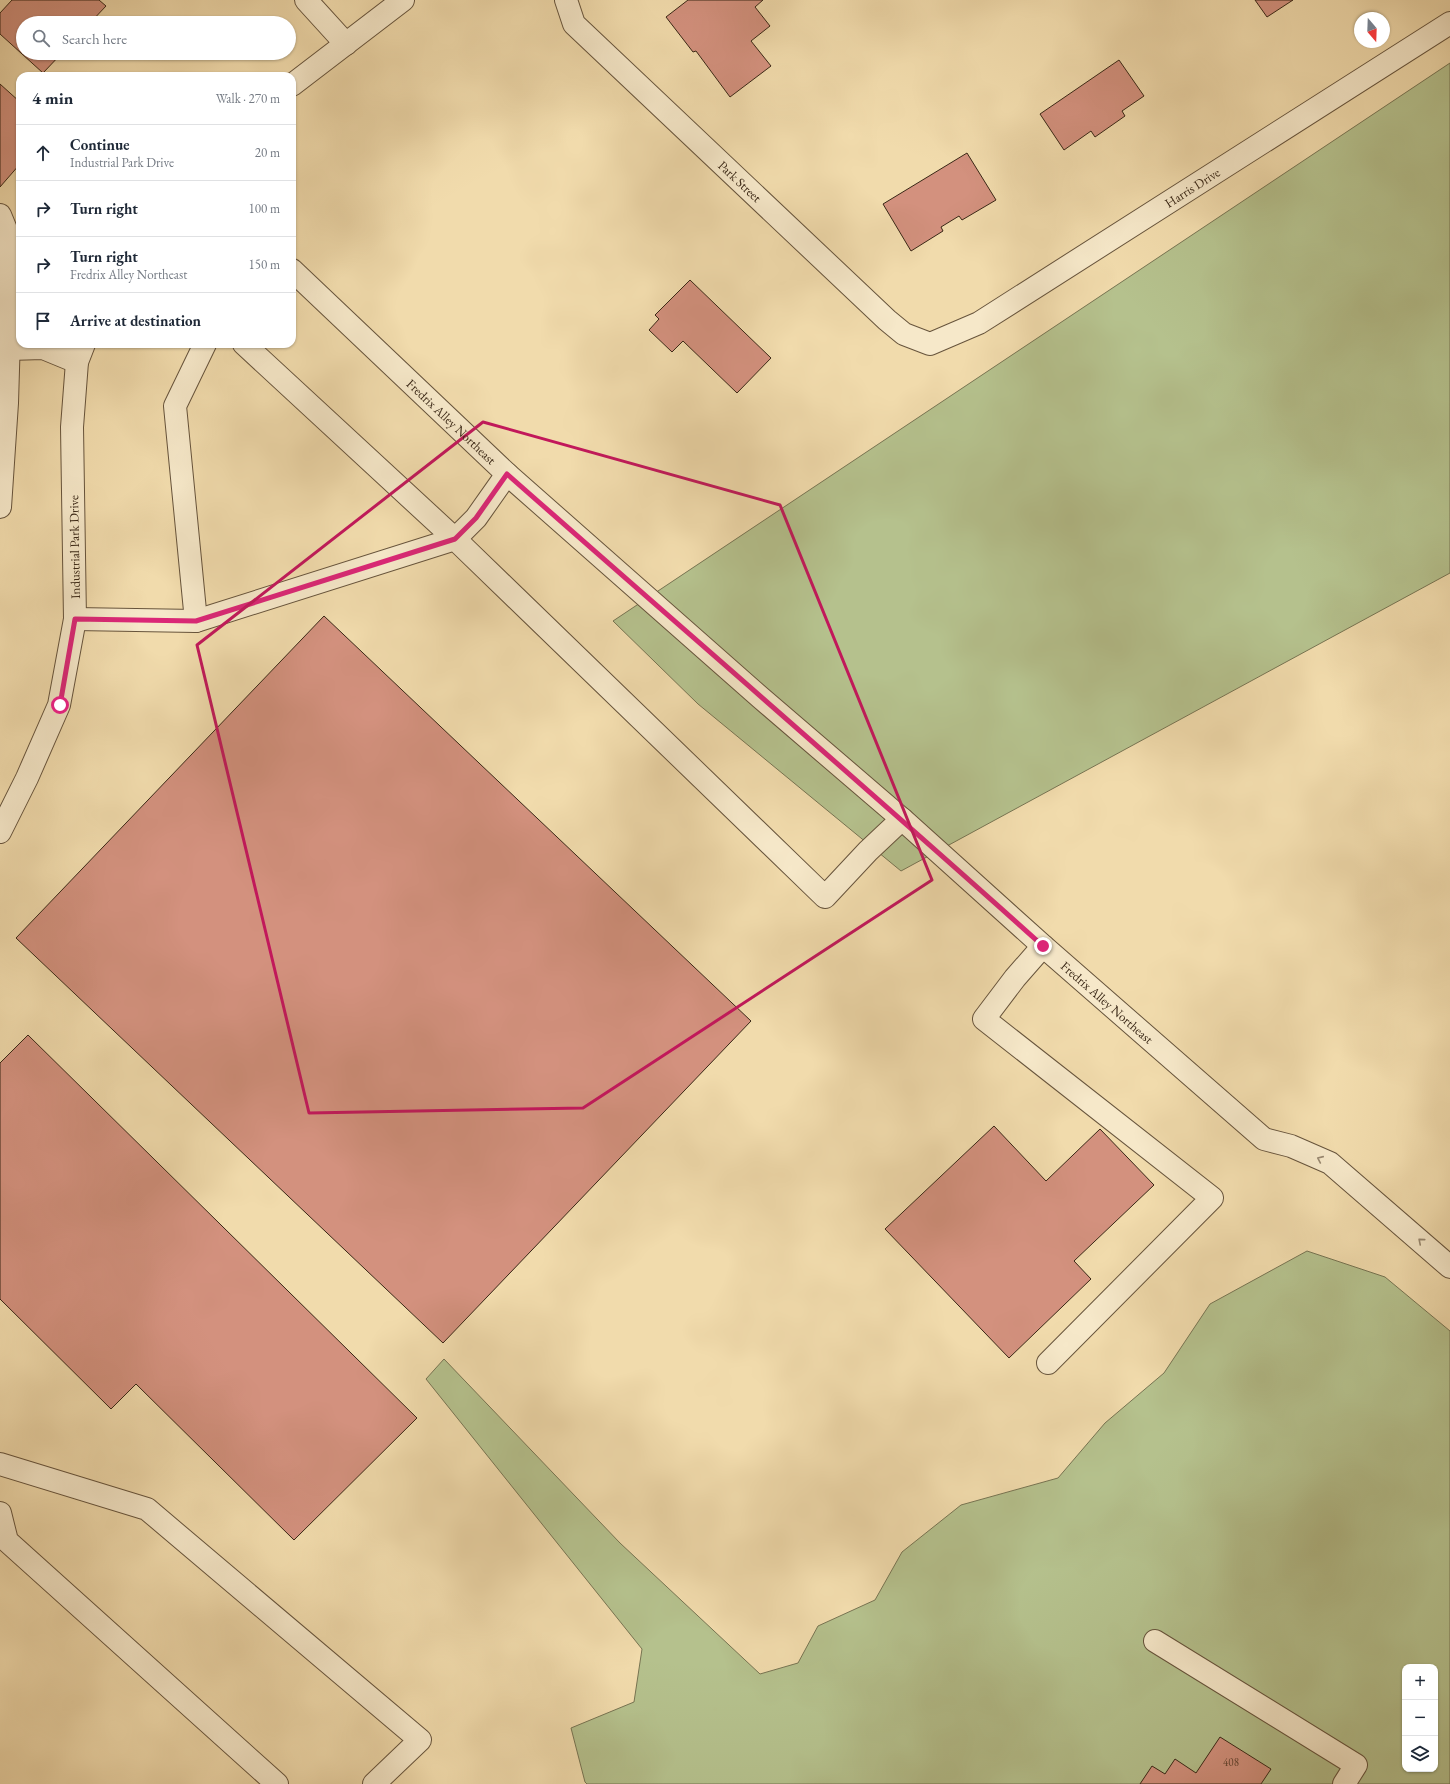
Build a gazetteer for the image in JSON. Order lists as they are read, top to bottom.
{
  "streets": {
    "street": [
      "Park Street",
      "Harris Drive",
      "Fredrix Alley Northeast",
      "Industrial Park Drive"
    ]
  },
  "crossings": [
    ["Park Street", "Harris Drive"]
  ],
  "house_numbers": ["408"],
  "north": "bottom",
  "page": {
    "search": "Search here",
    "heading": ["4 min", "Walk · 270 m"],
    "list": [
      ["Continue", "Industrial Park Drive", "20 m"],
      ["Turn right", "100 m"],
      ["Turn right", "Fredrix Alley Northeast", "150 m"],
      "Arrive at destination"
    ],
    "map_buttons": ["+", "−"]
  }
}
